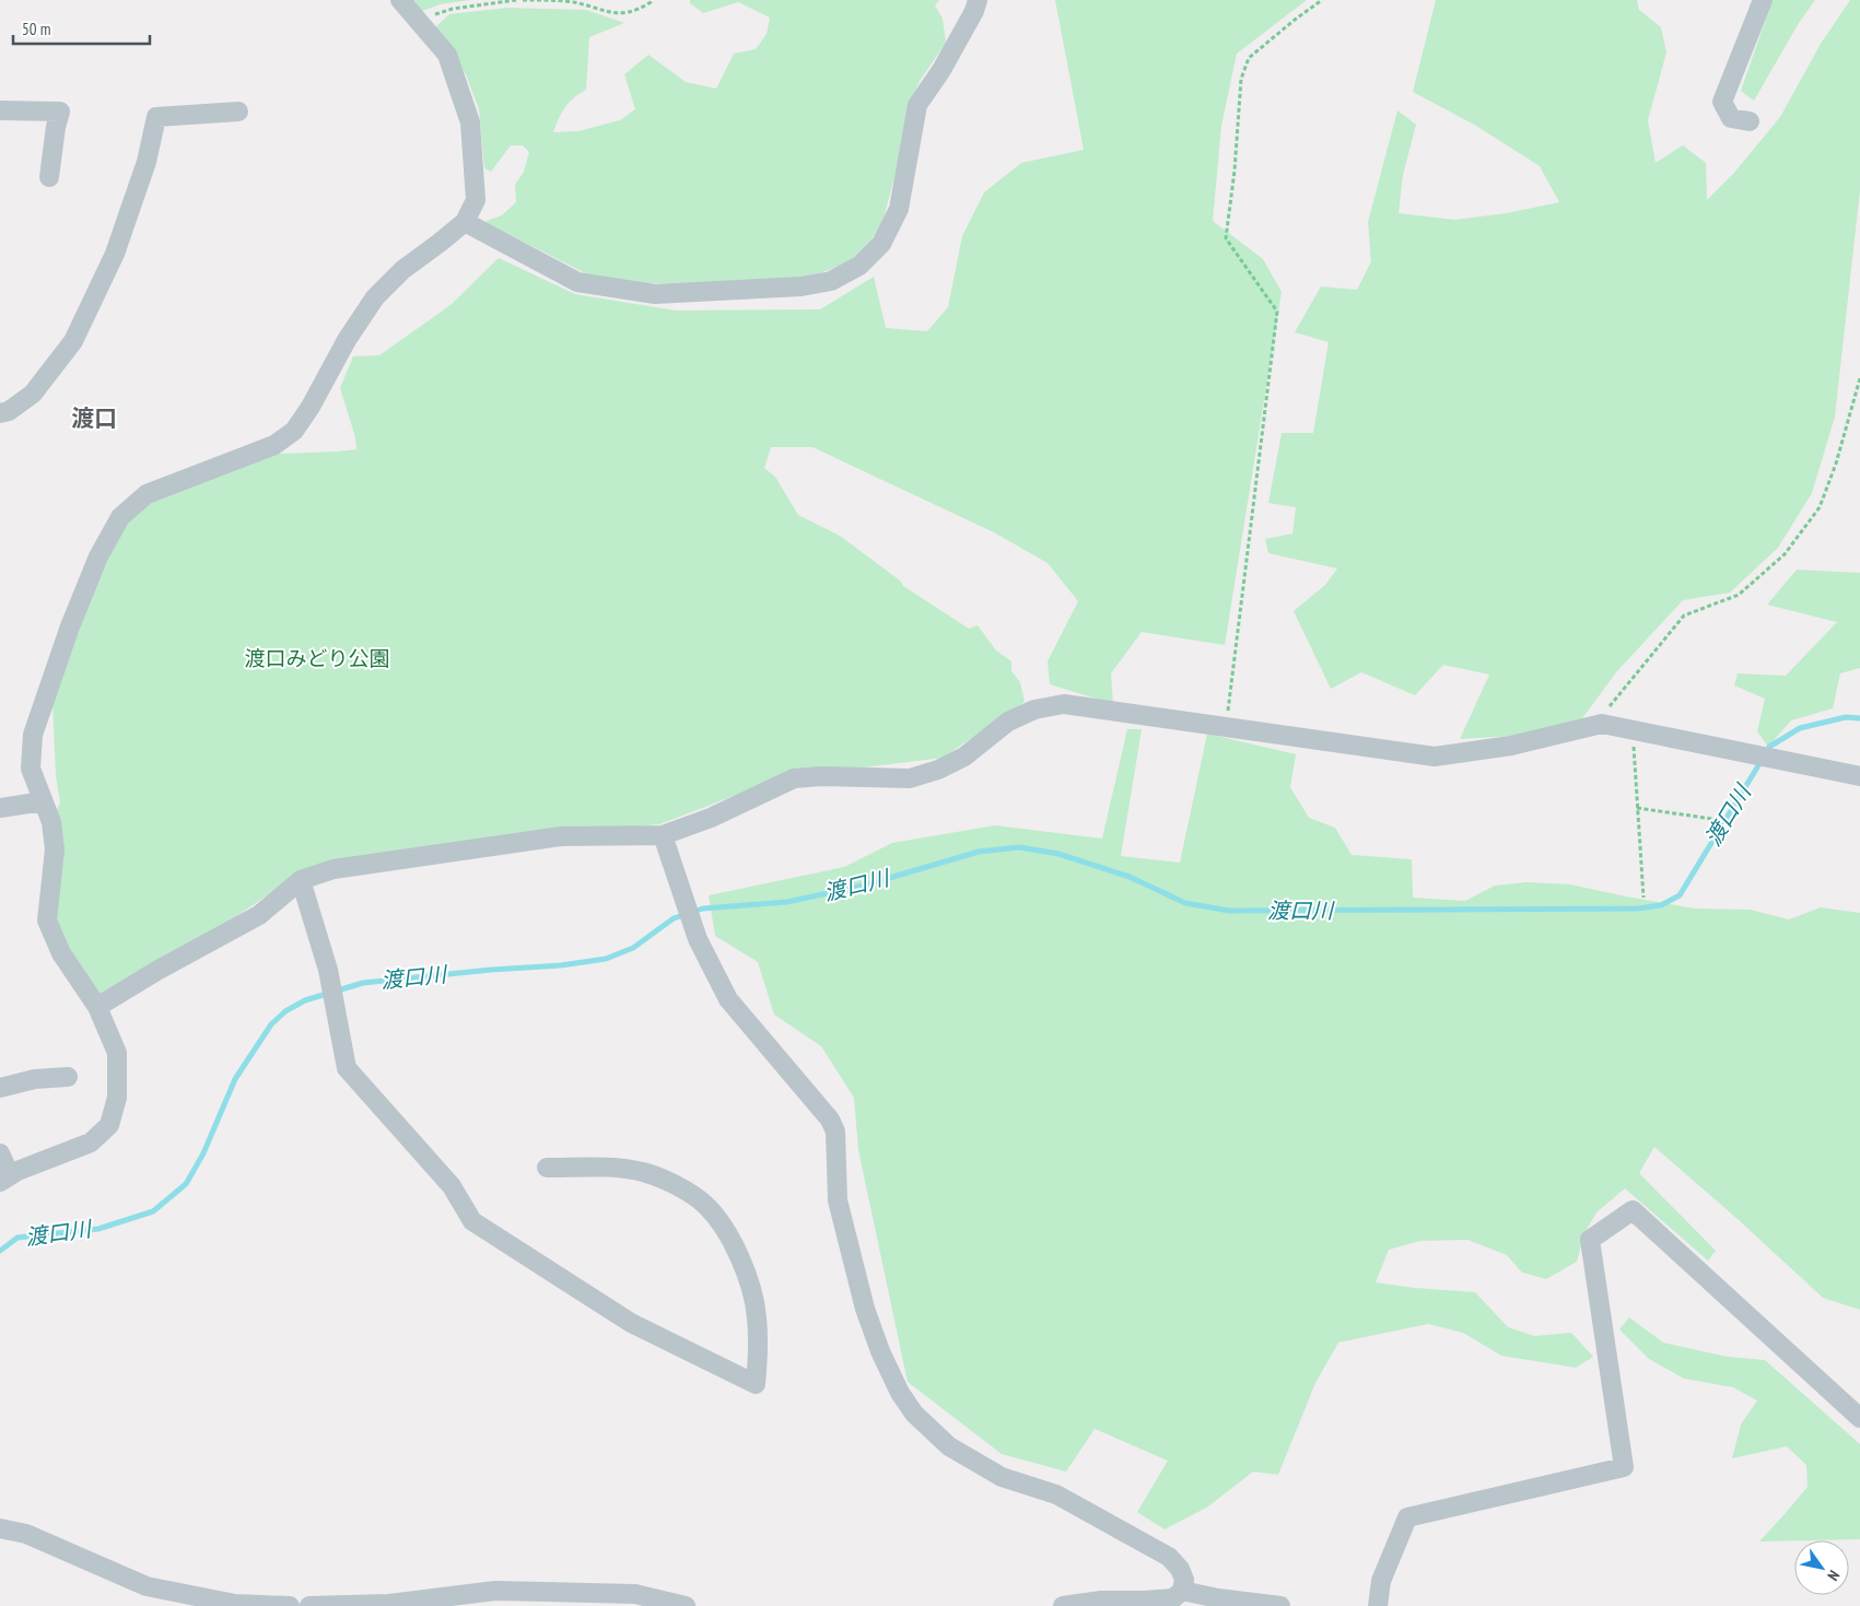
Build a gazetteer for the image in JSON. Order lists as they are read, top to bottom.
{
  "districts": ["渡口"],
  "water": ["渡口川"],
  "parks": ["渡口みどり公園"],
  "scale_bar": "50 m",
  "north": "bottom right"
}
